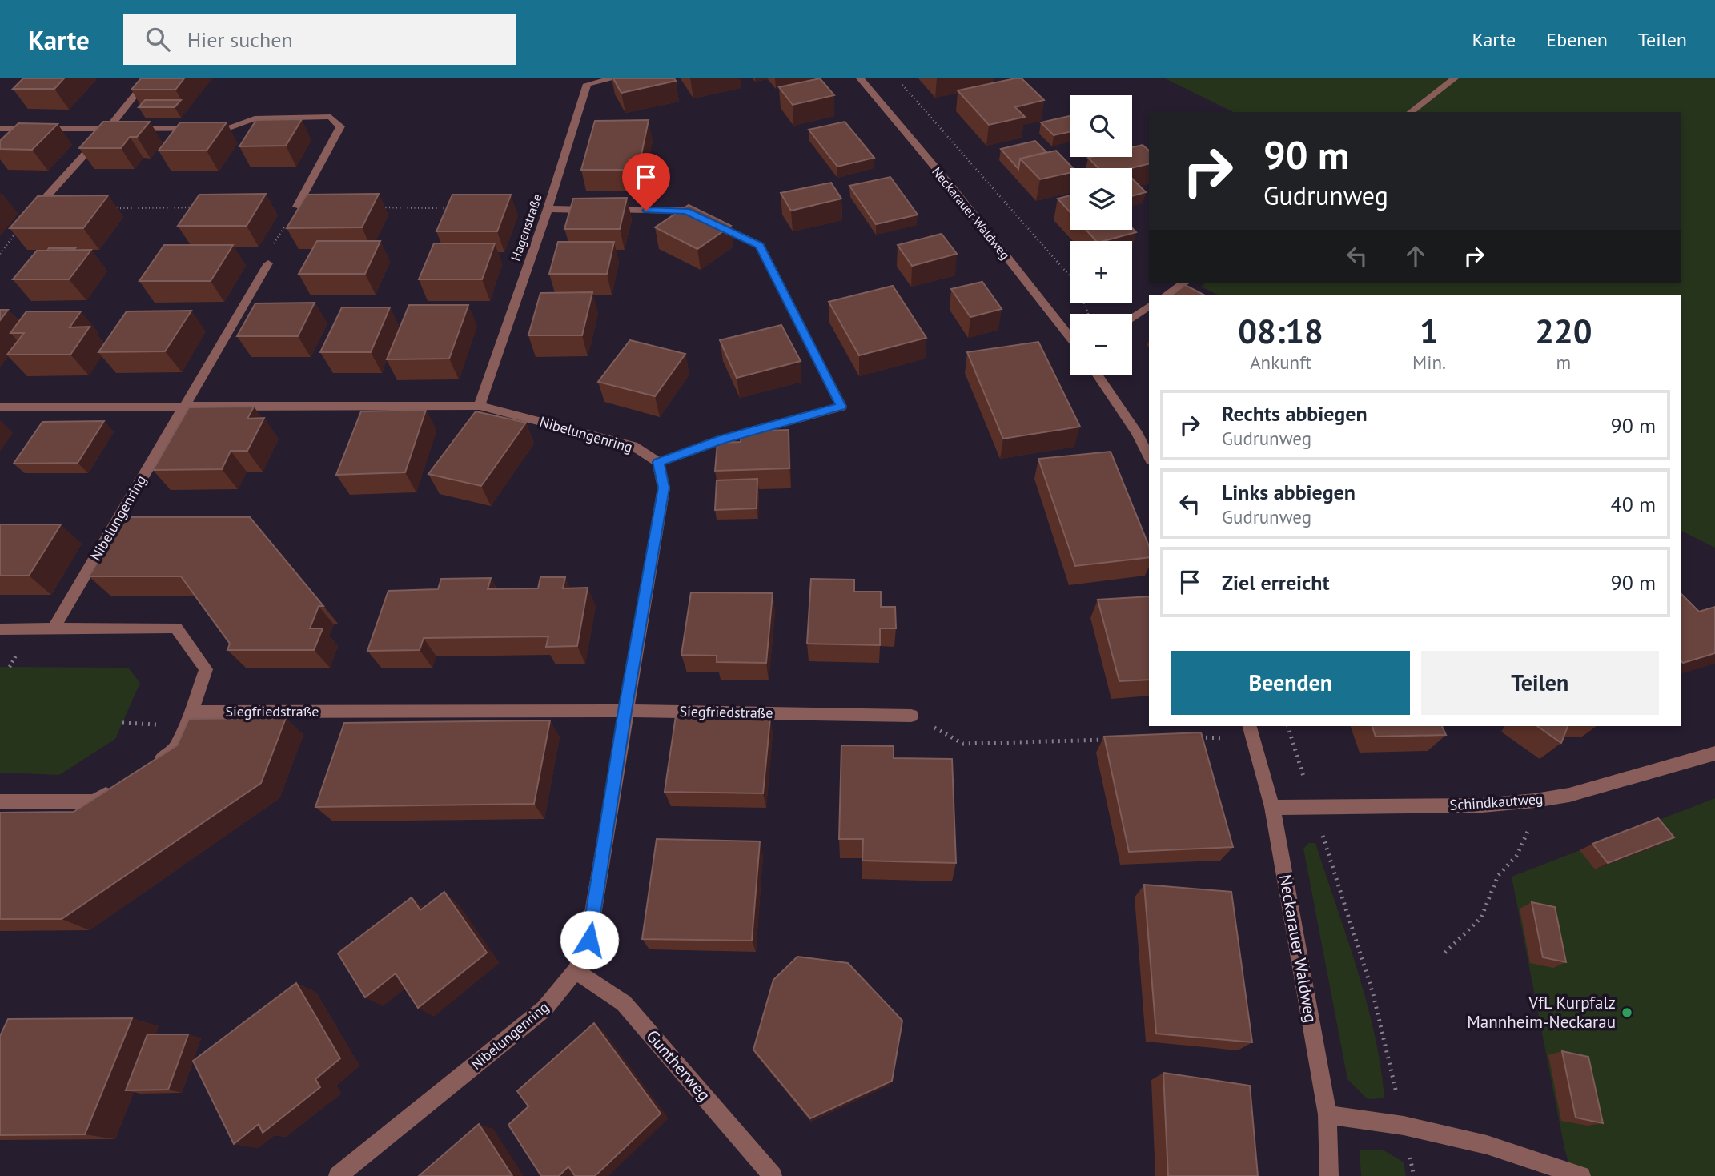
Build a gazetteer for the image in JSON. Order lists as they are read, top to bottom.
{
  "streets": {
    "street": [
      "Neckarauer Waldweg",
      "Hagenstraße",
      "Nibelungenring",
      "Siegfriedstraße",
      "Schindkautweg",
      "Guntherweg"
    ]
  },
  "crossings": [
    ["Neckarauer Waldweg", "Schindkautweg"],
    ["Hagenstraße", "Nibelungenring"],
    ["Nibelungenring", "Siegfriedstraße"],
    ["Nibelungenring", "Guntherweg"]
  ],
  "places": ["VfL Kurpfalz Mannheim-Neckarau"],
  "page": {
    "header": "Karte",
    "search": "Hier suchen",
    "nav": ["Karte", "Ebenen", "Teilen"],
    "map_buttons": ["+", "−"],
    "turn": ["90 m", "Gudrunweg"],
    "eta": [
      "08:18",
      "Ankunft",
      "1",
      "Min.",
      "220",
      "m"
    ],
    "list": [
      {
        "name": "Rechts abbiegen",
        "note": "Gudrunweg",
        "value": "90 m"
      },
      {
        "name": "Links abbiegen",
        "note": "Gudrunweg",
        "value": "40 m"
      },
      {
        "name": "Ziel erreicht",
        "value": "90 m"
      }
    ],
    "buttons": ["Beenden", "Teilen"]
  }
}
